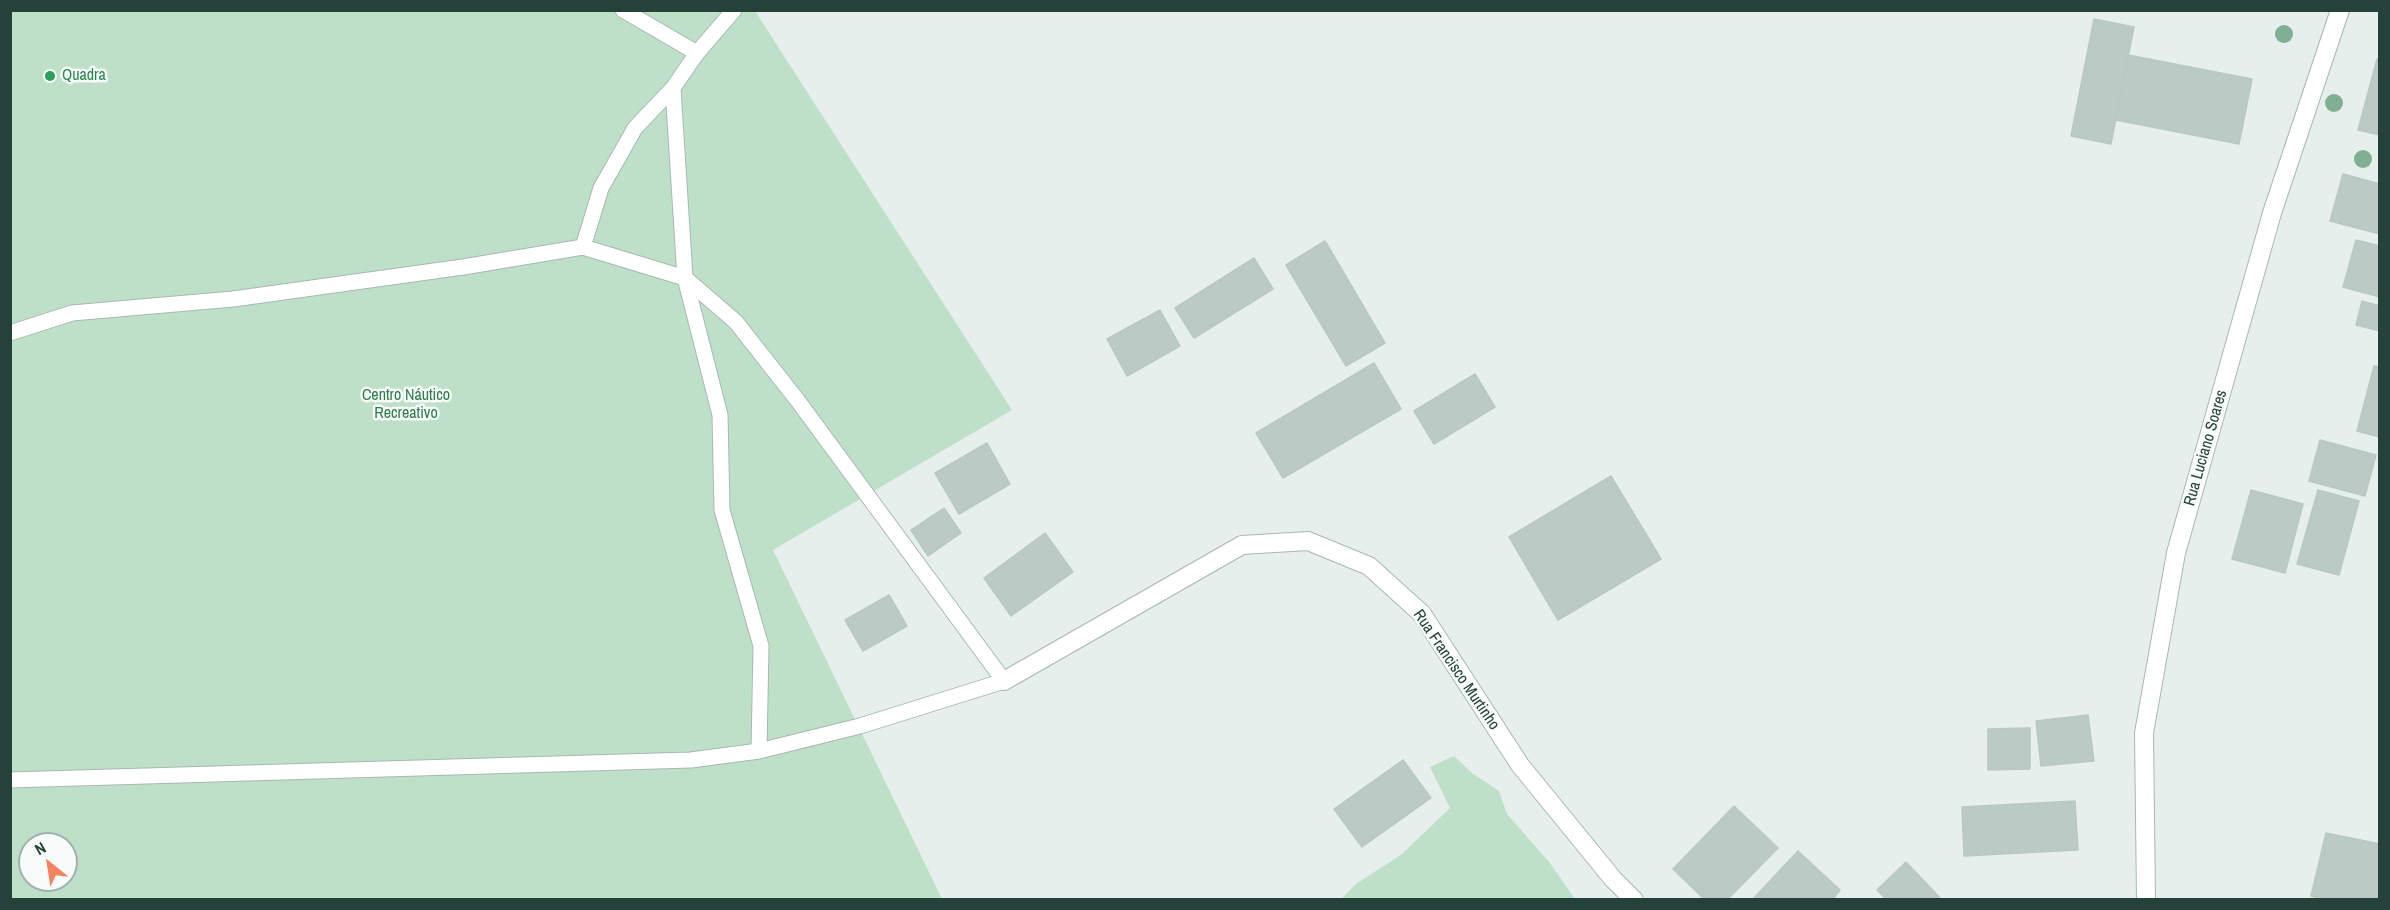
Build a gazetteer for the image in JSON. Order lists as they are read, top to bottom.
{
  "streets": {
    "street": ["Rua Luciano Soares", "Rua Francisco Murtinho"]
  },
  "parks": ["Centro Náutico Recreativo"],
  "places": ["Quadra"],
  "north": "top left"
}
